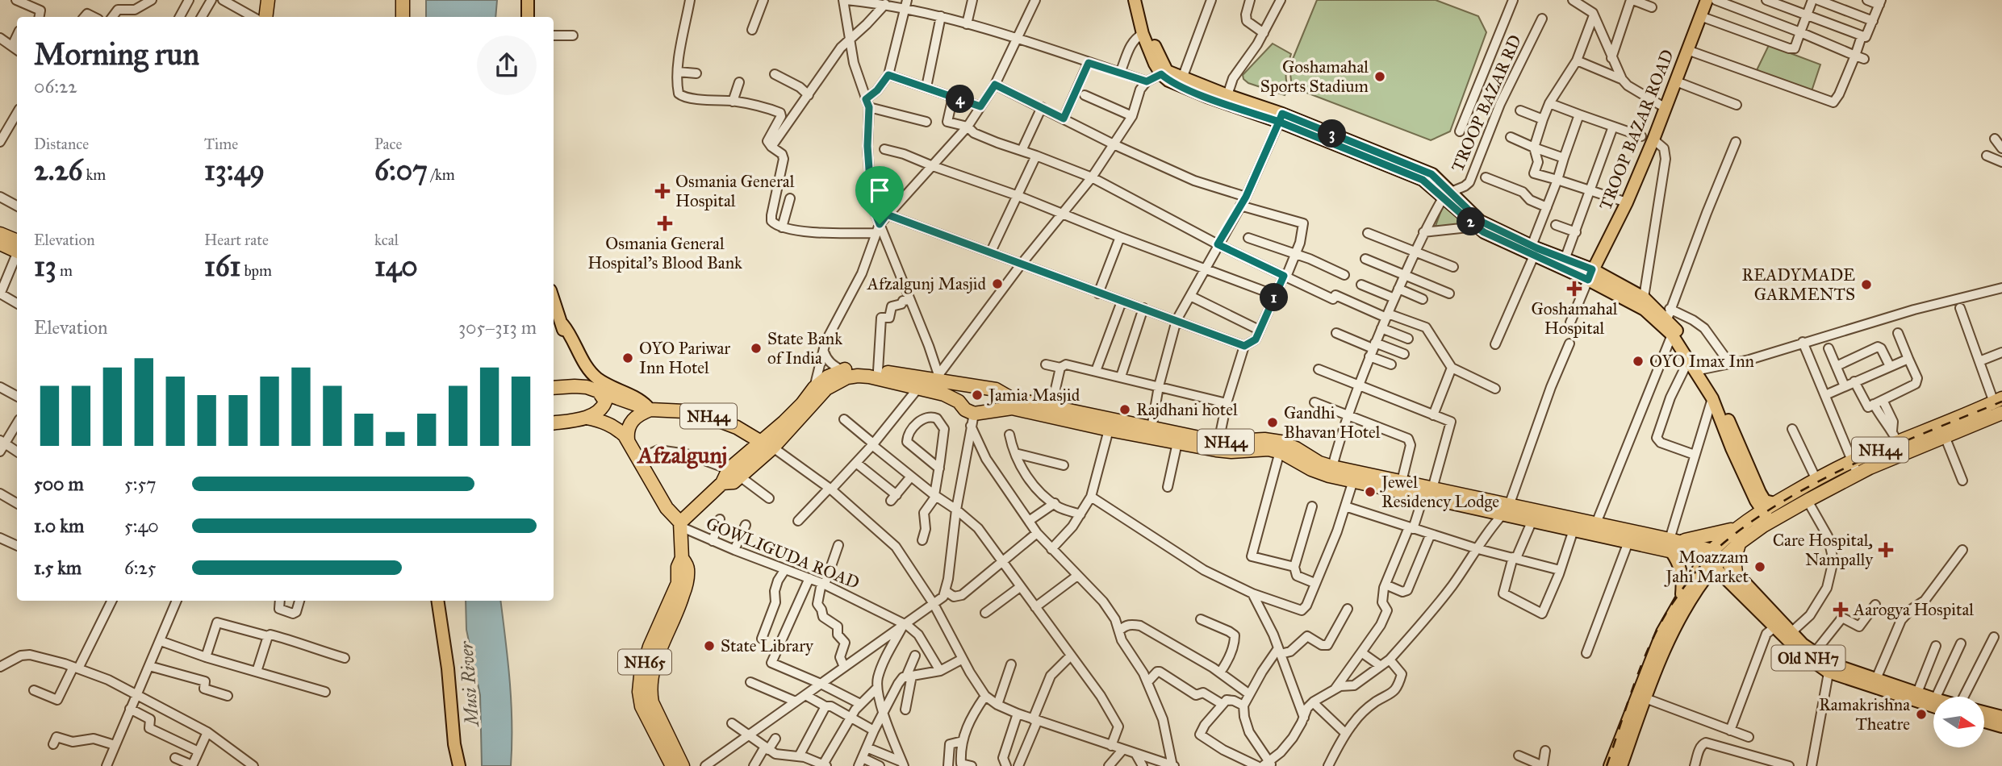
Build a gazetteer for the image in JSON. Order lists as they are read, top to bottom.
{
  "streets": {
    "highway": ["NH44", "NH65"],
    "main road": ["TROOP BAZAR ROAD", "Old NH7"],
    "street": ["TROOP BAZAR RD", "GOWLIGUDA ROAD"]
  },
  "crossings": [
    ["NH44", "Old NH7"],
    ["GOWLIGUDA ROAD", "NH65"]
  ],
  "districts": ["Afzalgunj"],
  "water": ["Musi River"],
  "places": {
    "other": [
      "Goshamahal Sports Stadium",
      "Afzalgunj Masjid",
      "READYMADE GARMENTS",
      "State Bank of India",
      "OYO Pariwar Inn Hotel",
      "OYO Imax Inn",
      "Jamia Masjid",
      "Rajdhani hotel",
      "Gandhi Bhavan Hotel",
      "Jewel Residency Lodge",
      "Moazzam Jahi Market",
      "State Library",
      "Ramakrishna Theatre"
    ],
    "health": [
      "Osmania General Hospital",
      "Osmania General Hospital's Blood Bank",
      "Goshamahal Hospital",
      "Care Hospital, Nampally",
      "Aarogya Hospital"
    ]
  },
  "north": "right",
  "page": {
    "heading": ["Morning run", "06:22"],
    "pins": [
      "4",
      "3",
      "2",
      "1"
    ],
    "stats": [
      ["Distance", "2.26 km"],
      ["Time", "13:49"],
      ["Pace", "6:07 /km"],
      ["Elevation", "13 m"],
      ["Heart rate", "161 bpm"],
      ["kcal", "140"]
    ],
    "chart": ["Elevation", "305–313 m"],
    "list": [
      {
        "name": "500 m",
        "note": "5:57"
      },
      {
        "name": "1.0 km",
        "note": "5:40"
      },
      {
        "name": "1.5 km",
        "note": "6:25"
      }
    ]
  }
}
